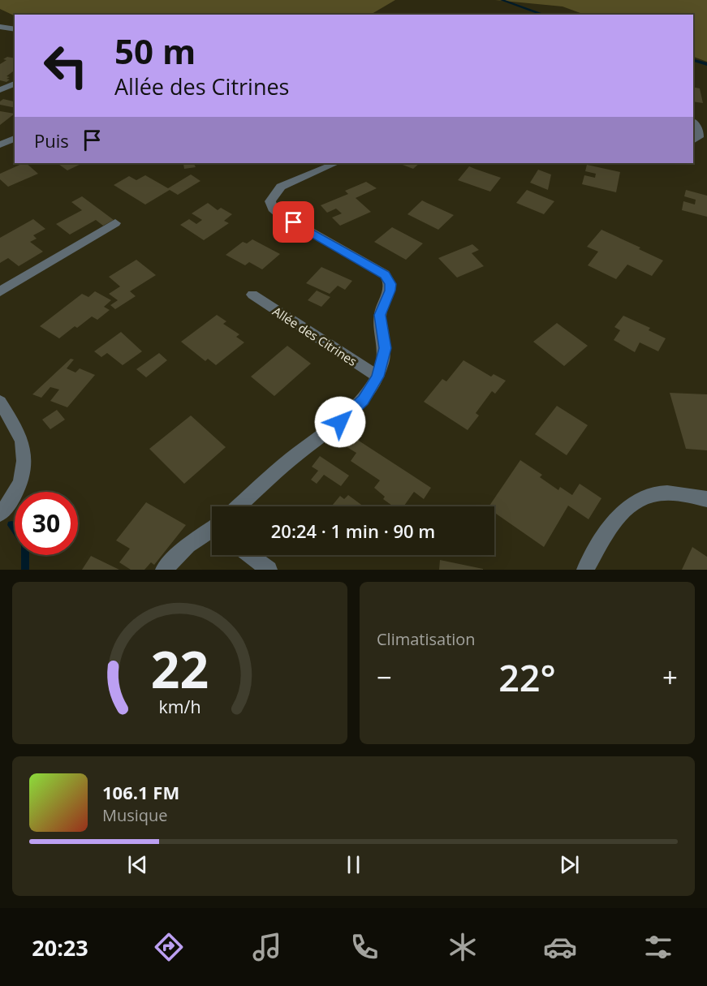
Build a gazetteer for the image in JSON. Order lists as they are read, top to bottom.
{
  "streets": {
    "street": ["Allée des Citrines"]
  },
  "page": {
    "turn": ["50 m", "Allée des Citrines"],
    "then": "Puis",
    "limit": "30",
    "trip": "20:24 · 1 min · 90 m",
    "tile": "Climatisation",
    "heat": ["−", "22°", "+"],
    "song": ["106.1 FM", "Musique"],
    "tabs": "20:23",
    "gauge": ["22", "km/h"]
  }
}
